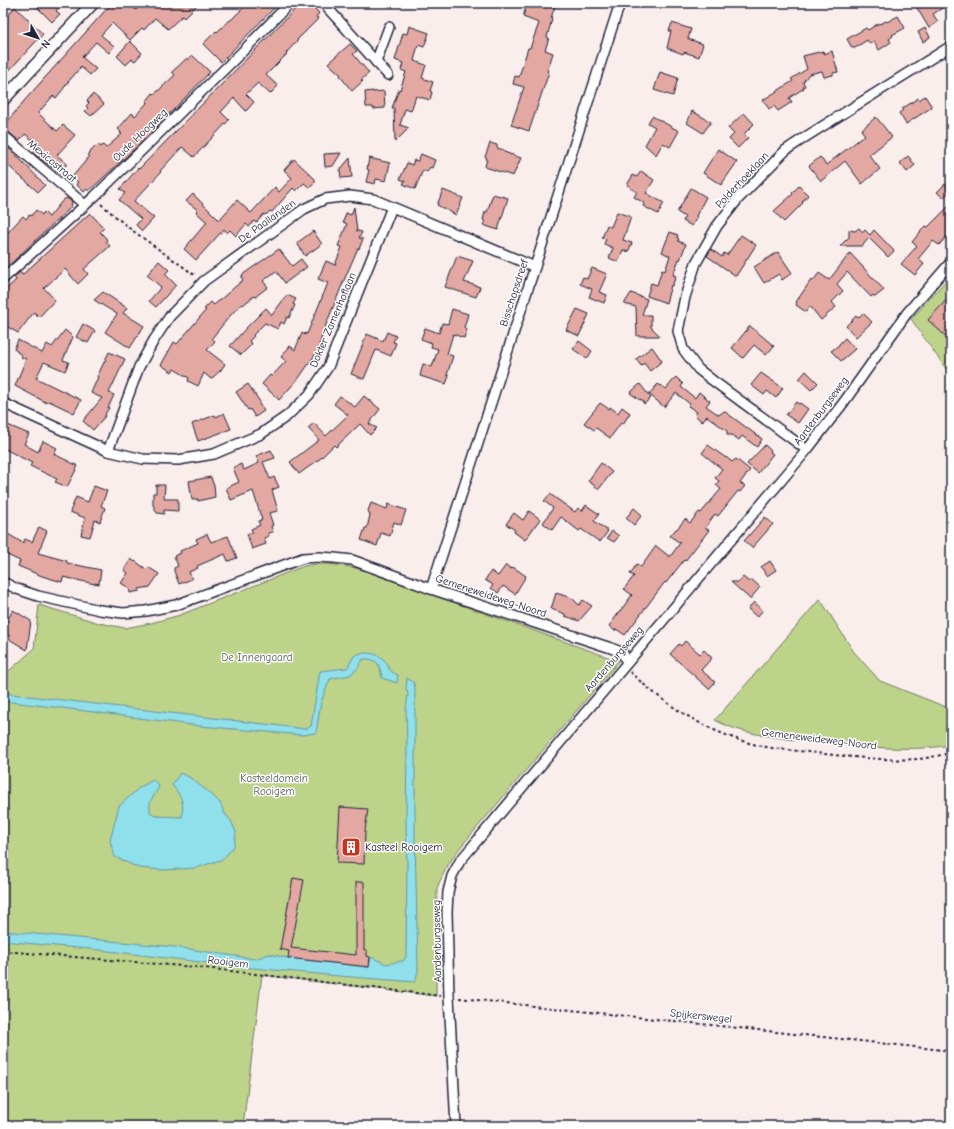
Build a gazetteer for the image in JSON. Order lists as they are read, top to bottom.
{
  "streets": {
    "street": [
      "Oude Hoogweg",
      "Mexicostraat",
      "Polderhoeklaan",
      "De Paallanden",
      "Bisschopsdreef",
      "Dokter Zamenhoflaan",
      "Aardenburgseweg",
      "Gemeneweideweg-Noord"
    ],
    "path": ["Rooigem", "Spijkerswegel"]
  },
  "crossings": [
    ["Oude Hoogweg", "Mexicostraat"],
    ["Polderhoeklaan", "Aardenburgseweg"],
    ["De Paallanden", "Bisschopsdreef"],
    ["De Paallanden", "Dokter Zamenhoflaan"],
    ["Bisschopsdreef", "Gemeneweideweg-Noord"],
    ["Aardenburgseweg", "Gemeneweideweg-Noord"],
    ["Aardenburgseweg", "Rooigem"],
    ["Aardenburgseweg", "Spijkerswegel"],
    ["Rooigem", "Spijkerswegel"]
  ],
  "parks": ["De Innengaard", "Kasteeldomein Rooigem"],
  "places": {
    "building": ["Kasteel Rooigem"]
  },
  "north": "bottom right"
}
